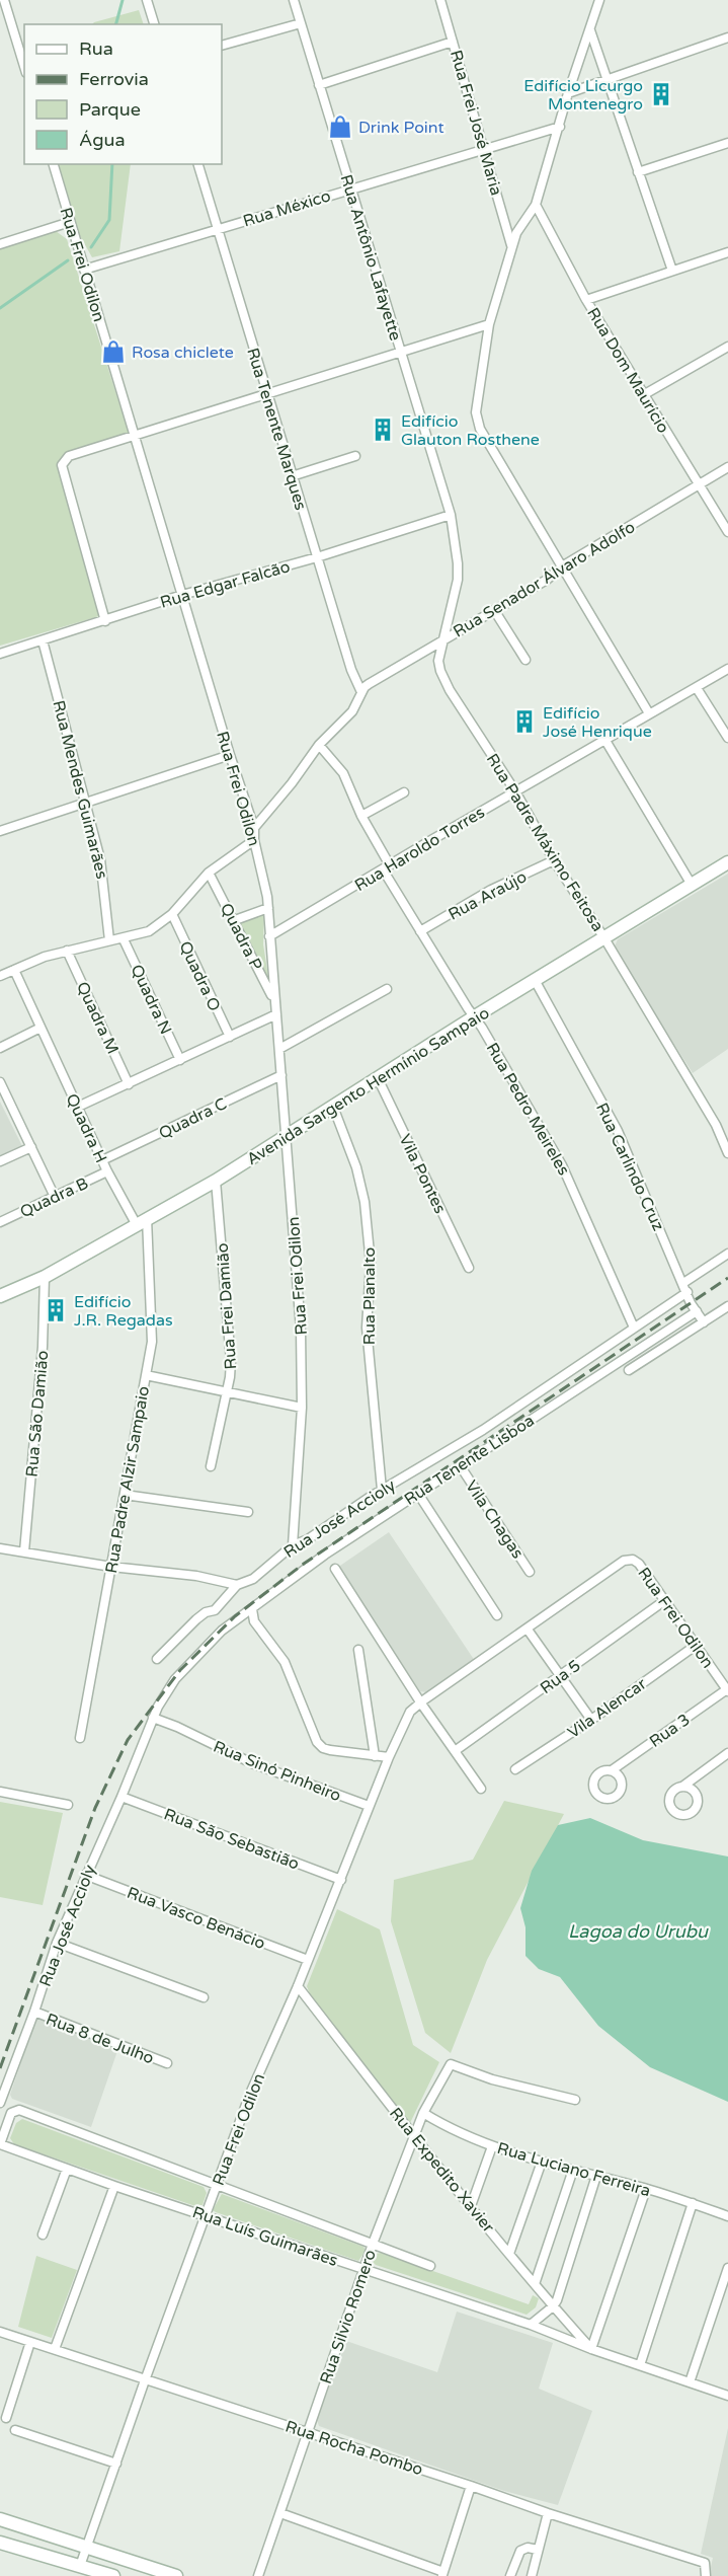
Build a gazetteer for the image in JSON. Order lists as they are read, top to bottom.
{
  "streets": {
    "main road": ["Avenida Sargento Hermínio Sampaio"],
    "street": [
      "Rua Frei José Maria",
      "Rua México",
      "Rua Antônio Lafayette",
      "Rua Frei Odilon",
      "Rua Dom Maurício",
      "Rua Tenente Marques",
      "Rua Senador Álvaro Adolfo",
      "Rua Edgar Falcão",
      "Rua Mendes Guimarães",
      "Rua Padre Máximo Feitosa",
      "Rua Haroldo Torres",
      "Rua Araújo",
      "Quadra P",
      "Quadra O",
      "Quadra N",
      "Quadra M",
      "Rua Pedro Meireles",
      "Quadra C",
      "Quadra H",
      "Rua Carlindo Cruz",
      "Vila Pontes",
      "Quadra B",
      "Rua Planalto",
      "Rua Frei Damião",
      "Rua São Damião",
      "Rua Tenente Lisboa",
      "Rua Padre Alzir Sampaio",
      "Rua José Accioly",
      "Vila Chagas",
      "Rua 5",
      "Vila Alencar",
      "Rua 3",
      "Rua Sinó Pinheiro",
      "Rua São Sebastião",
      "Rua Vasco Benácio",
      "Rua 8 de Julho",
      "Rua Luciano Ferreira",
      "Rua Expedito Xavier",
      "Rua Luís Guimarães",
      "Rua Silvio Romero",
      "Rua Rocha Pombo"
    ]
  },
  "crossings": [
    ["Rua Frei José Maria", "Rua México"],
    ["Rua México", "Rua Antônio Lafayette"],
    ["Rua México", "Rua Frei Odilon"],
    ["Rua México", "Rua Tenente Marques"],
    ["Rua Antônio Lafayette", "Rua Edgar Falcão"],
    ["Rua Antônio Lafayette", "Rua Padre Máximo Feitosa"],
    ["Rua Frei Odilon", "Rua Edgar Falcão"],
    ["Rua Frei Odilon", "Rua Haroldo Torres"],
    ["Rua Frei Odilon", "Quadra P"],
    ["Rua Frei Odilon", "Avenida Sargento Hermínio Sampaio"],
    ["Rua Frei Odilon", "Quadra C"],
    ["Rua Frei Odilon", "Rua José Accioly"],
    ["Rua Frei Odilon", "Rua 5"],
    ["Rua Frei Odilon", "Vila Alencar"],
    ["Rua Frei Odilon", "Rua 3"],
    ["Rua Frei Odilon", "Rua Sinó Pinheiro"],
    ["Rua Frei Odilon", "Rua São Sebastião"],
    ["Rua Frei Odilon", "Rua Vasco Benácio"],
    ["Rua Frei Odilon", "Rua Expedito Xavier"],
    ["Rua Frei Odilon", "Rua Luís Guimarães"],
    ["Rua Frei Odilon", "Rua Rocha Pombo"],
    ["Rua Dom Maurício", "Rua Senador Álvaro Adolfo"],
    ["Rua Tenente Marques", "Rua Senador Álvaro Adolfo"],
    ["Rua Tenente Marques", "Rua Edgar Falcão"],
    ["Rua Senador Álvaro Adolfo", "Rua Padre Máximo Feitosa"],
    ["Rua Edgar Falcão", "Rua Mendes Guimarães"],
    ["Rua Edgar Falcão", "Rua Padre Máximo Feitosa"],
    ["Rua Padre Máximo Feitosa", "Rua Haroldo Torres"],
    ["Rua Padre Máximo Feitosa", "Rua Araújo"],
    ["Rua Padre Máximo Feitosa", "Avenida Sargento Hermínio Sampaio"],
    ["Rua Haroldo Torres", "Rua Pedro Meireles"],
    ["Rua Araújo", "Rua Pedro Meireles"],
    ["Avenida Sargento Hermínio Sampaio", "Rua Pedro Meireles"],
    ["Avenida Sargento Hermínio Sampaio", "Quadra H"],
    ["Avenida Sargento Hermínio Sampaio", "Rua Carlindo Cruz"],
    ["Avenida Sargento Hermínio Sampaio", "Vila Pontes"],
    ["Avenida Sargento Hermínio Sampaio", "Rua Planalto"],
    ["Avenida Sargento Hermínio Sampaio", "Rua Frei Damião"],
    ["Avenida Sargento Hermínio Sampaio", "Rua São Damião"],
    ["Avenida Sargento Hermínio Sampaio", "Rua Padre Alzir Sampaio"],
    ["Rua Pedro Meireles", "Rua José Accioly"],
    ["Quadra C", "Quadra H"],
    ["Quadra H", "Quadra B"],
    ["Quadra H", "Rua Padre Alzir Sampaio"],
    ["Rua Carlindo Cruz", "Rua Tenente Lisboa"],
    ["Rua Carlindo Cruz", "Rua José Accioly"],
    ["Rua Planalto", "Rua José Accioly"],
    ["Rua Tenente Lisboa", "Rua José Accioly"],
    ["Rua Tenente Lisboa", "Vila Chagas"],
    ["Rua Tenente Lisboa", "Rua Sinó Pinheiro"],
    ["Rua José Accioly", "Rua Sinó Pinheiro"],
    ["Rua José Accioly", "Rua São Sebastião"],
    ["Rua José Accioly", "Rua Vasco Benácio"],
    ["Rua José Accioly", "Rua 8 de Julho"],
    ["Rua Luciano Ferreira", "Rua Silvio Romero"],
    ["Rua Expedito Xavier", "Rua Luís Guimarães"],
    ["Rua Expedito Xavier", "Rua Silvio Romero"],
    ["Rua Luís Guimarães", "Rua Silvio Romero"],
    ["Rua Silvio Romero", "Rua Rocha Pombo"]
  ],
  "water": ["Lagoa do Urubu"],
  "places": {
    "building": [
      "Edifício Licurgo Montenegro",
      "Edifício Glauton Rosthene",
      "Edifício José Henrique",
      "Edifício J.R. Regadas"
    ],
    "shop": ["Drink Point", "Rosa chiclete"]
  },
  "legend": [
    "Rua",
    "Ferrovia",
    "Parque",
    "Água"
  ]
}
